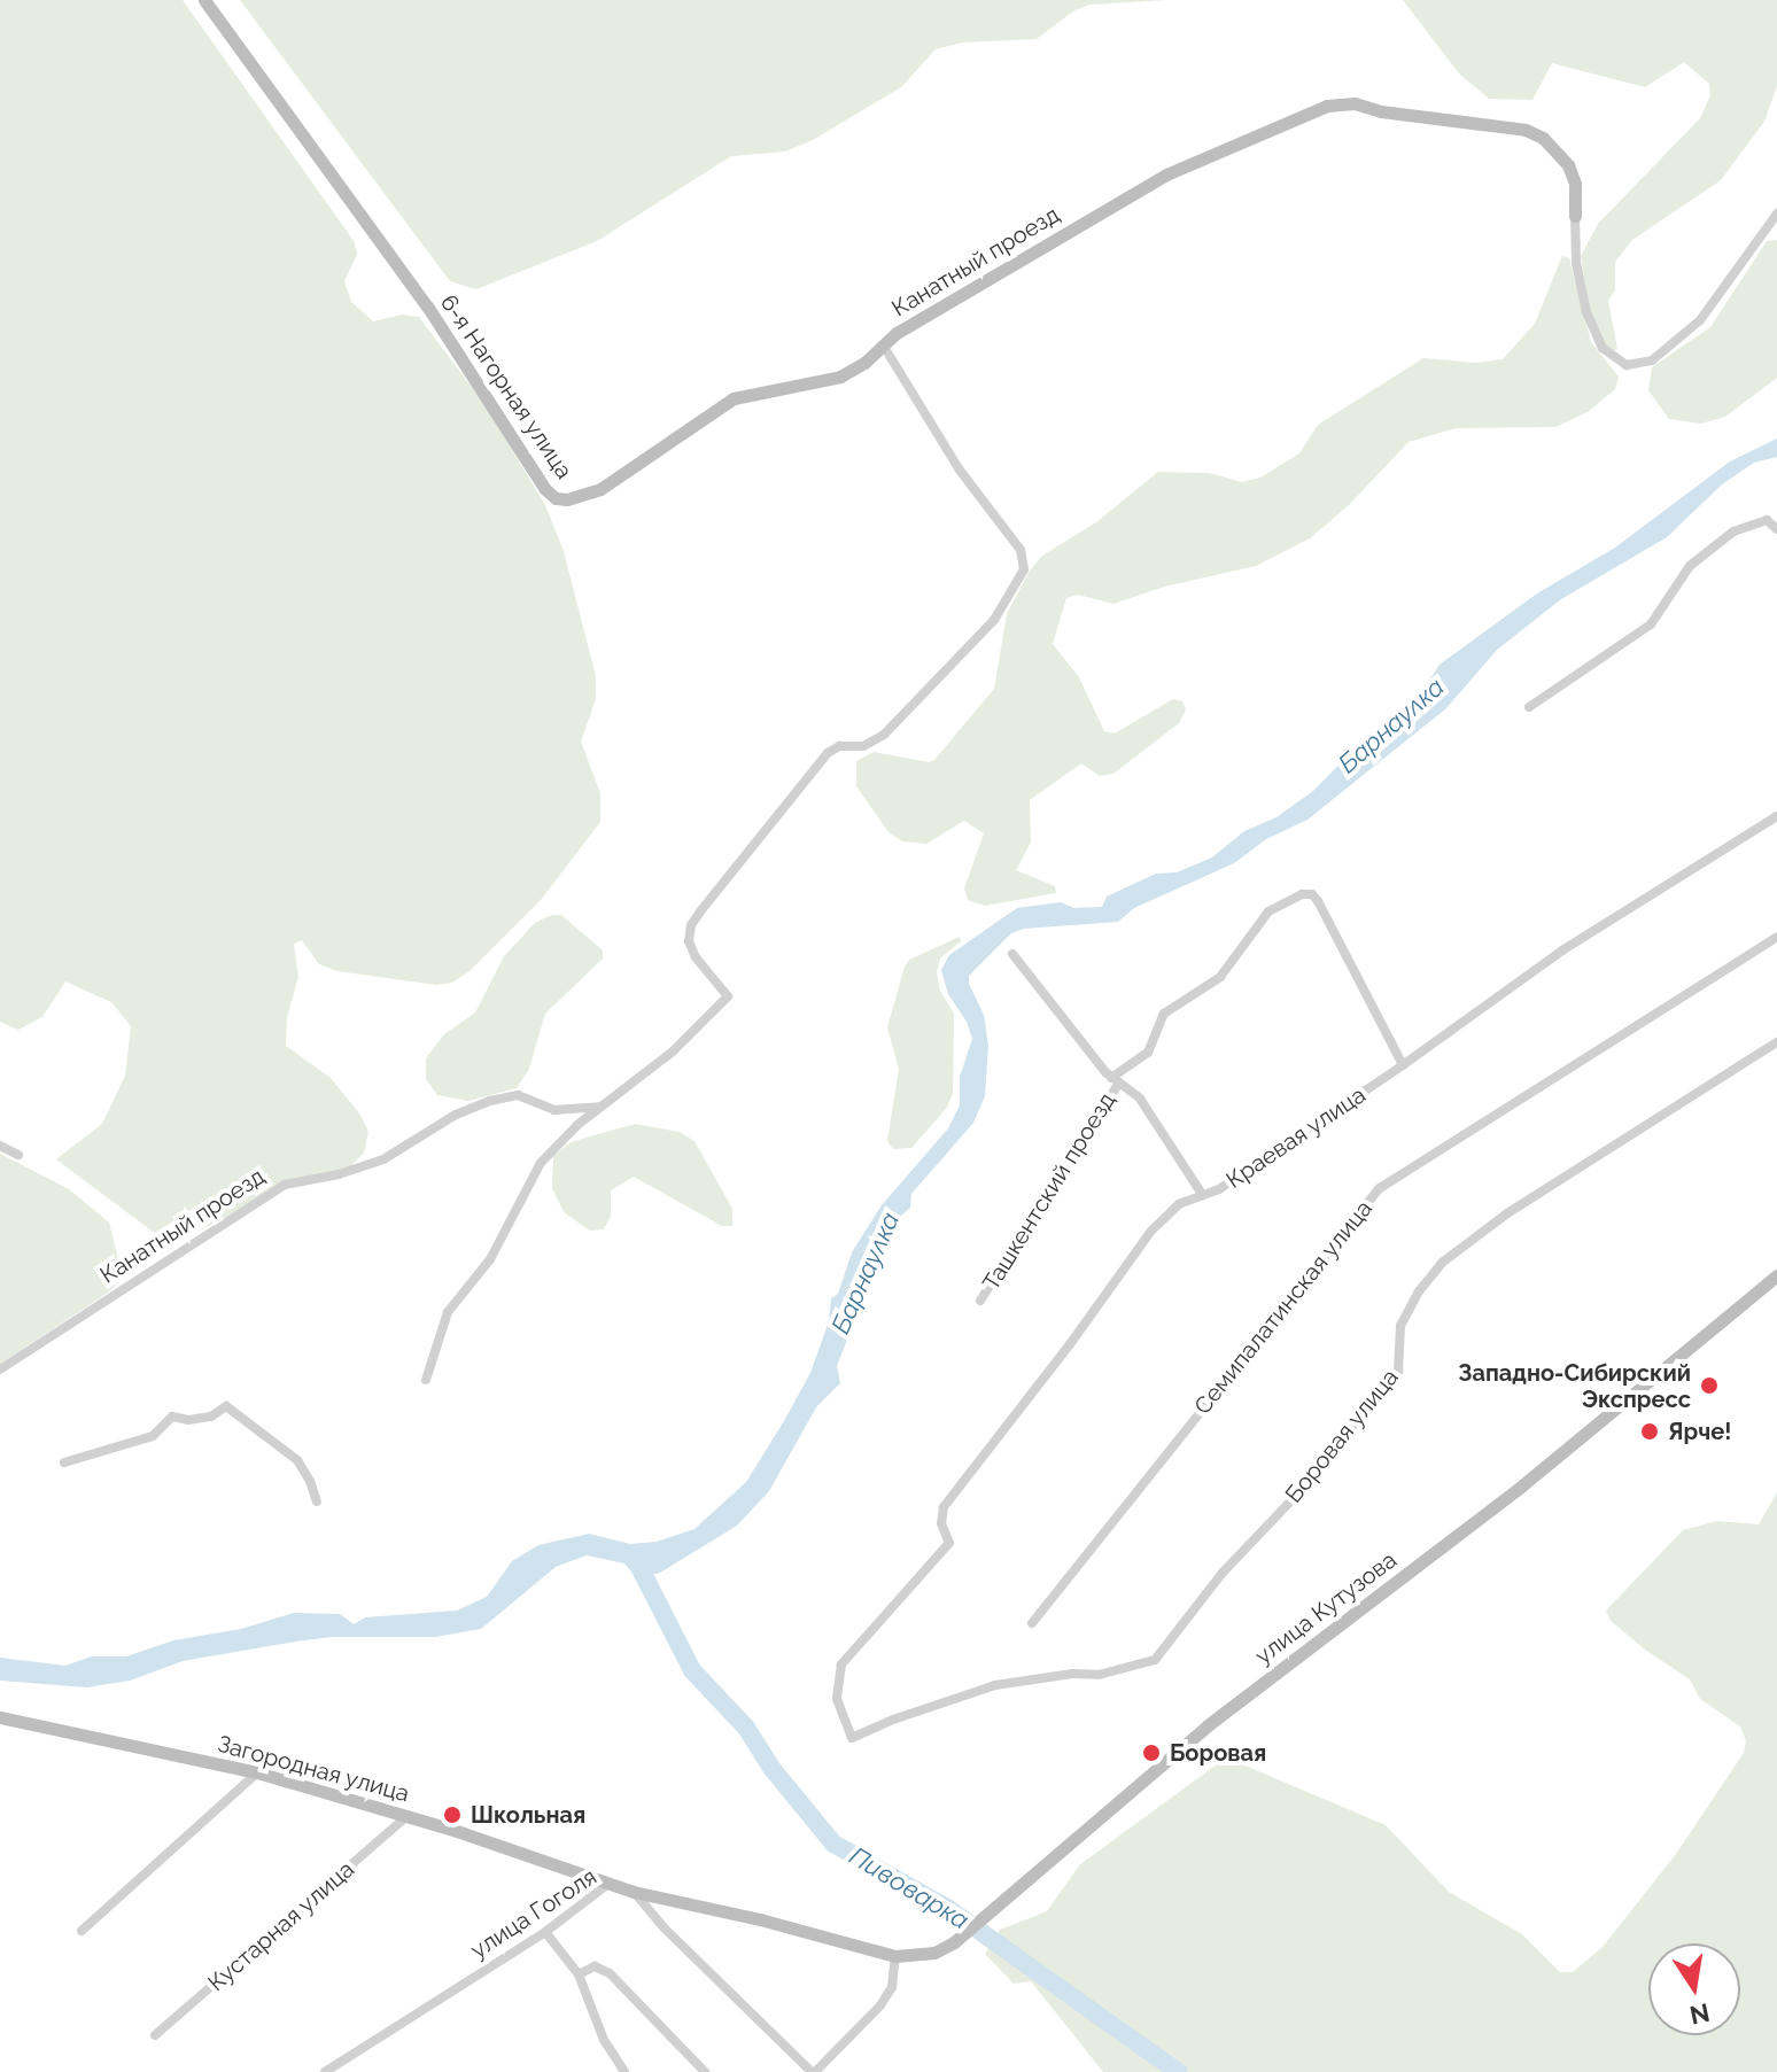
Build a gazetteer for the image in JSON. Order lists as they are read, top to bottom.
{
  "streets": {
    "main road": [
      "Канатный проезд",
      "6-я Нагорная улица",
      "улица Кутузова",
      "Загородная улица",
      "улица Гоголя"
    ],
    "street": [
      "Краевая улица",
      "Ташкентский проезд",
      "Семипалатинская улица",
      "Боровая улица",
      "Кустарная улица"
    ]
  },
  "crossings": [
    ["Канатный проезд", "6-я Нагорная улица"],
    ["Краевая улица", "Ташкентский проезд"],
    ["Краевая улица", "Боровая улица"],
    ["улица Кутузова", "улица Гоголя"],
    ["Загородная улица", "улица Гоголя"],
    ["Загородная улица", "Кустарная улица"]
  ],
  "water": ["Барнаулка", "Пивоварка"],
  "places": [
    "Западно-Сибирский Экспресс",
    "Ярче!",
    "Боровая",
    "Школьная"
  ],
  "north": "bottom"
}
